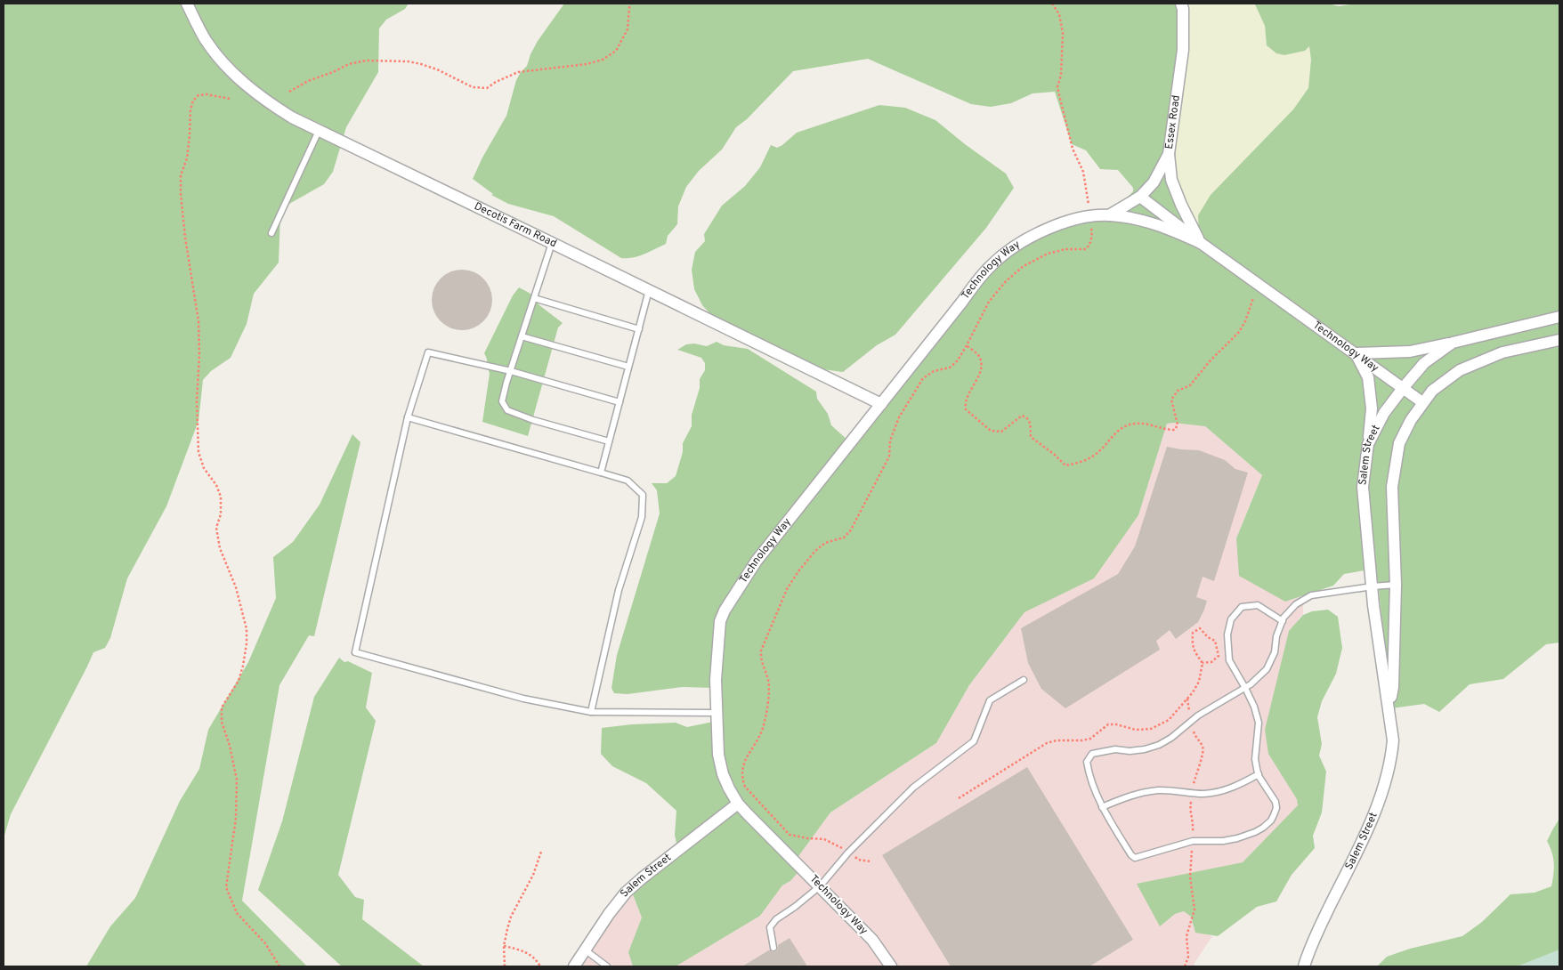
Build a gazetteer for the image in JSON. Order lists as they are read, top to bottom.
{
  "streets": {
    "street": [
      "Essex Road",
      "Decotis Farm Road",
      "Technology Way",
      "Salem Street"
    ]
  },
  "crossings": [
    ["Essex Road", "Technology Way"],
    ["Decotis Farm Road", "Technology Way"],
    ["Technology Way", "Salem Street"]
  ]
}
